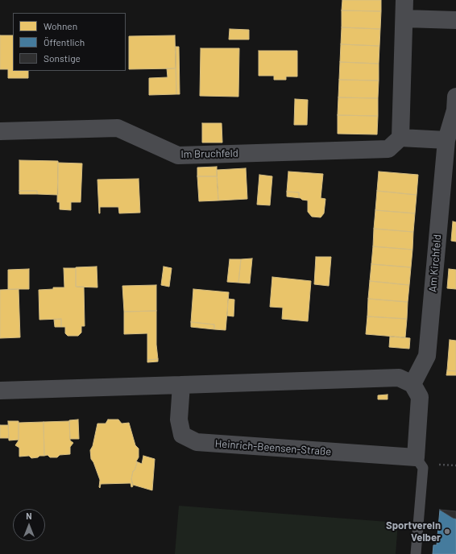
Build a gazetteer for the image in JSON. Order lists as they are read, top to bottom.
{
  "streets": {
    "street": ["Im Bruchfeld", "Am Kirchfeld", "Heinrich-Beensen-Straße"]
  },
  "places": ["Sportverein Velber"],
  "legend": ["Wohnen", "Öffentlich", "Sonstige"],
  "north": "top"
}
